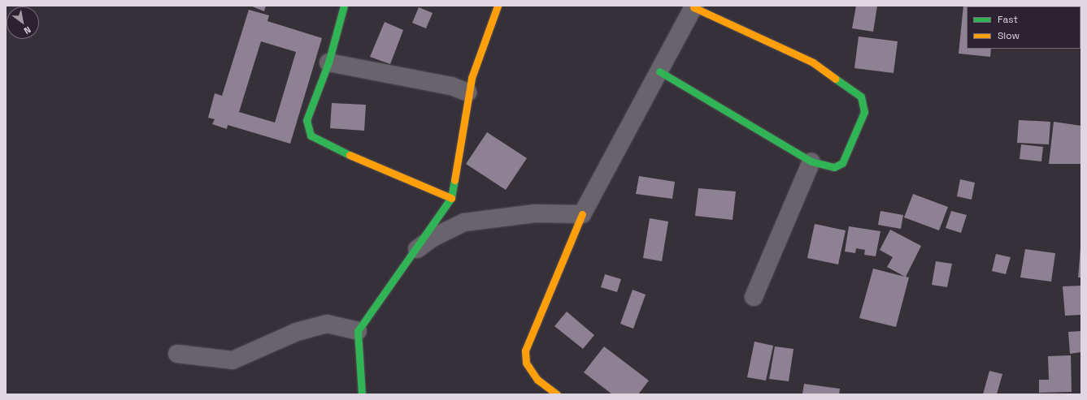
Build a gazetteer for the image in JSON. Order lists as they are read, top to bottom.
{
  "legend": ["Fast", "Slow"],
  "north": "bottom right"
}
